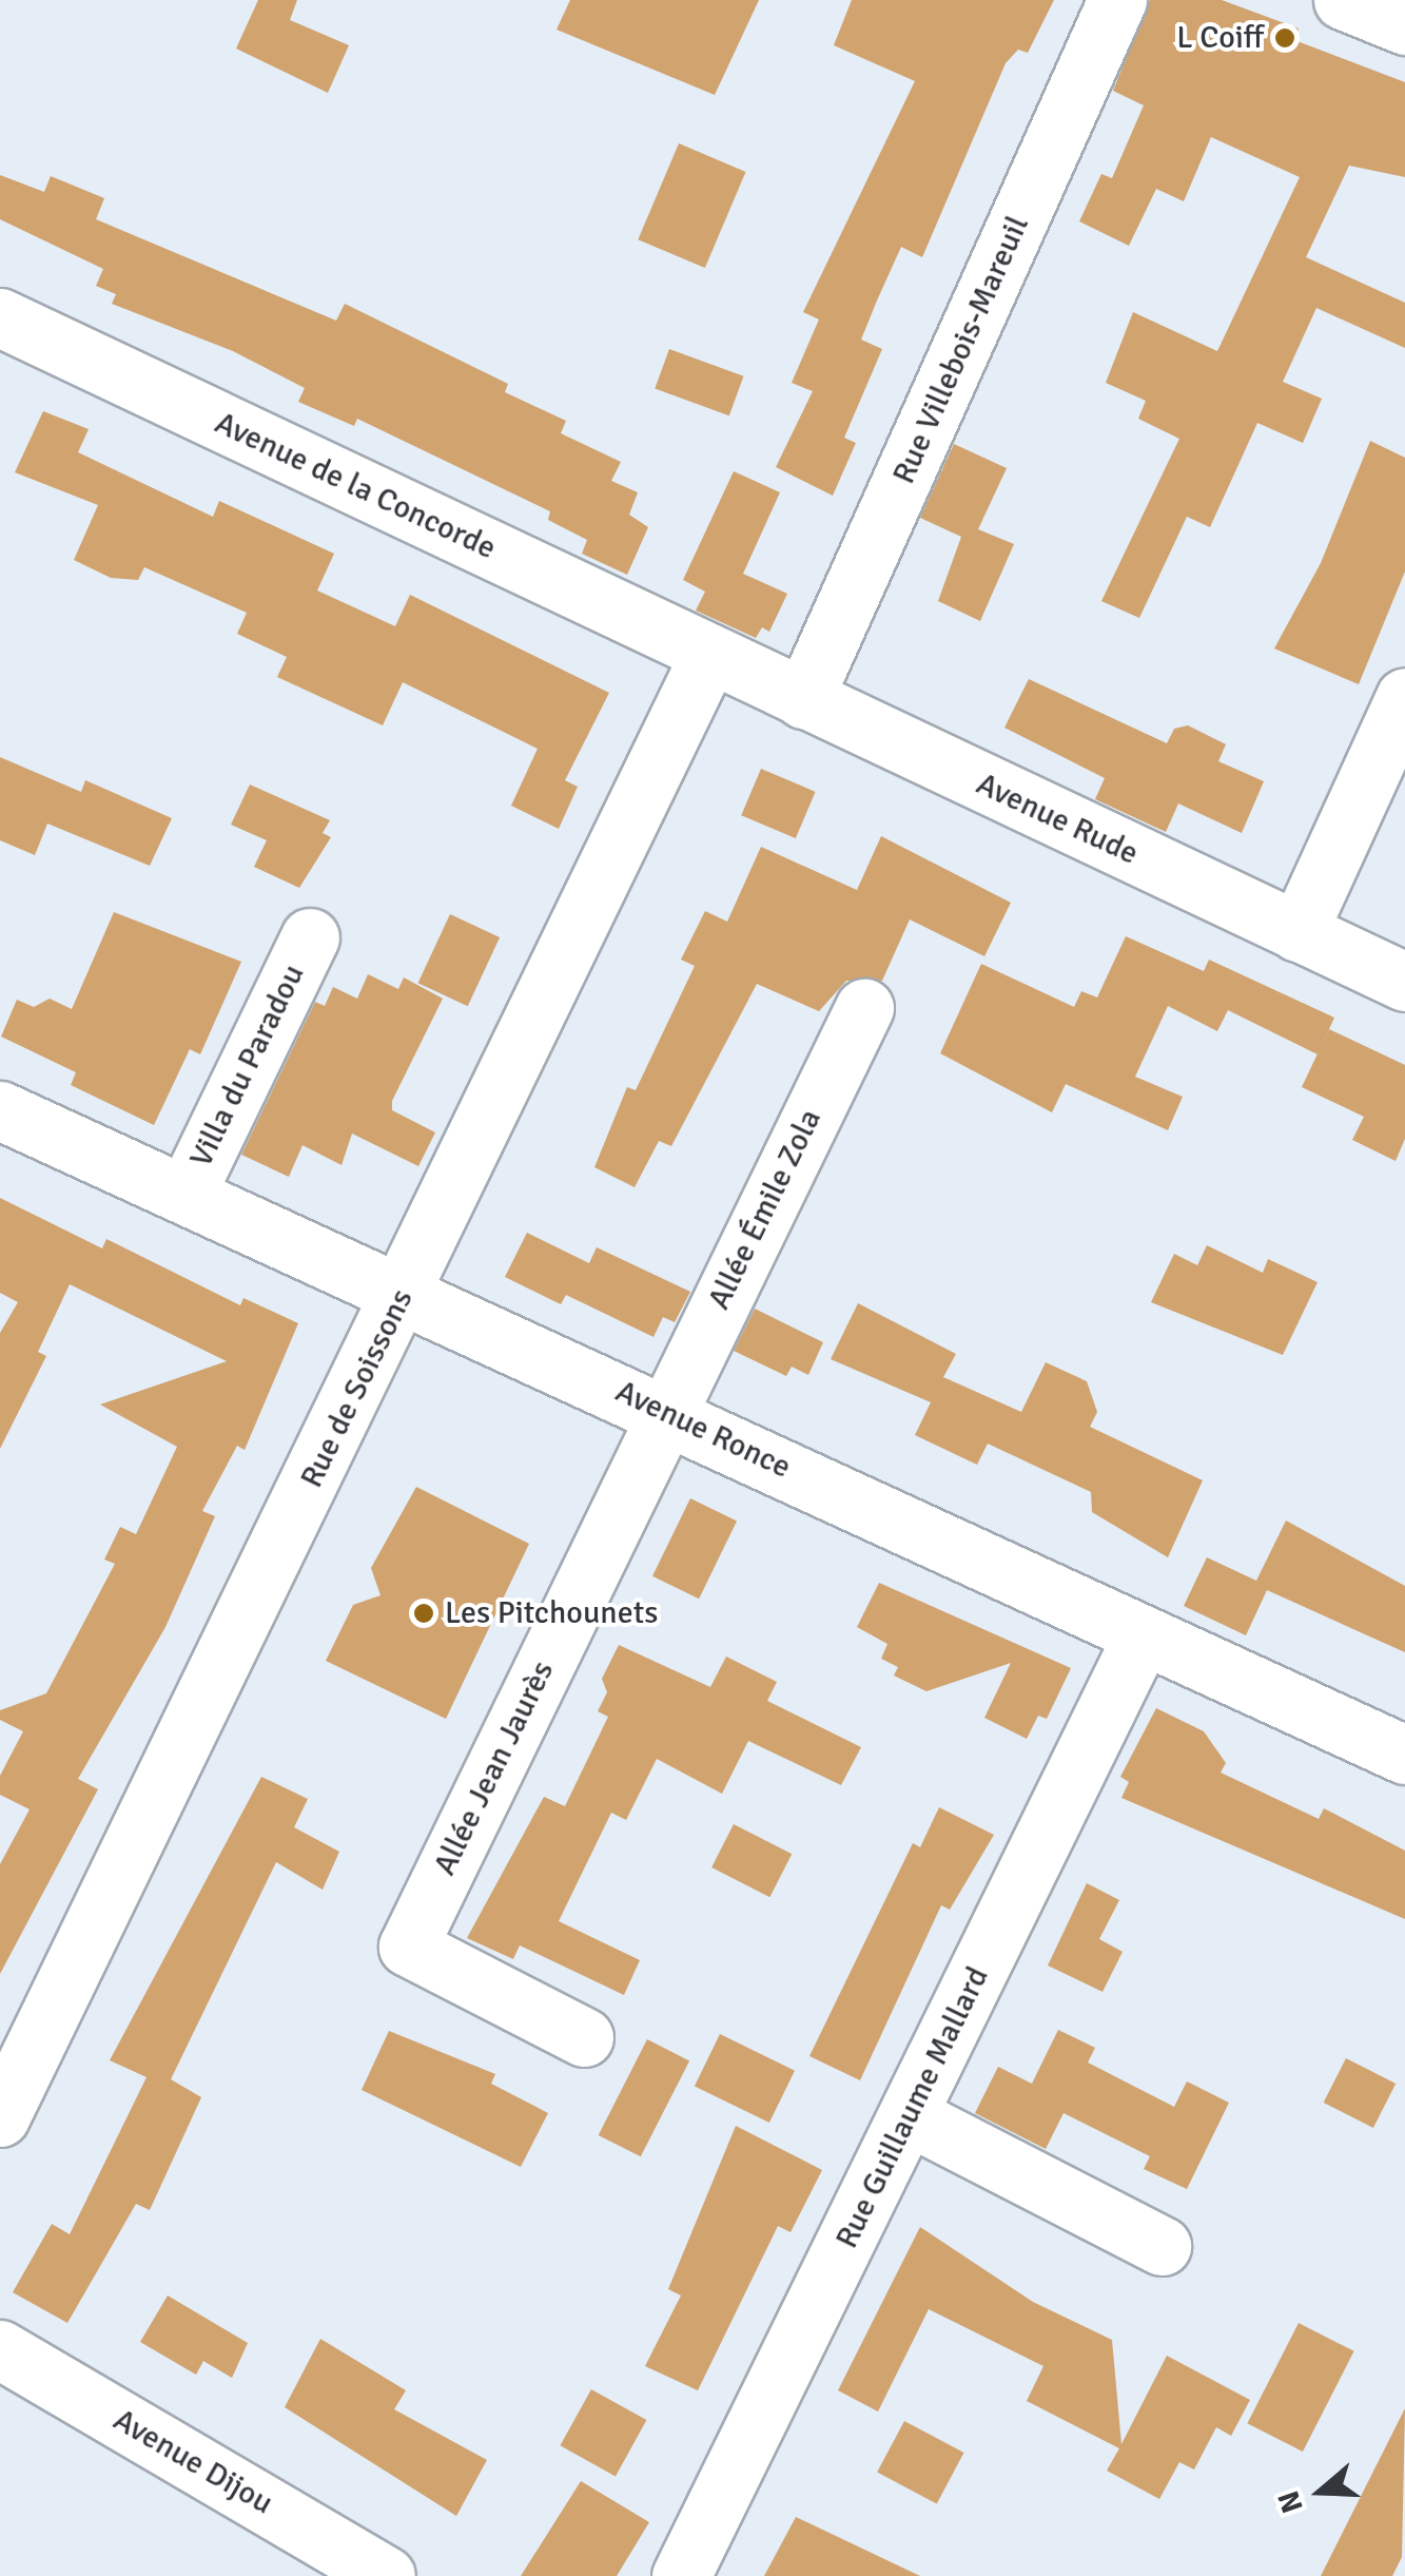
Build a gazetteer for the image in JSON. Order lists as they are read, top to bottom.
{
  "streets": {
    "street": [
      "Rue Villebois-Mareuil",
      "Avenue de la Concorde",
      "Avenue Rude",
      "Villa du Paradou",
      "Allée Émile Zola",
      "Rue de Soissons",
      "Avenue Ronce",
      "Allée Jean Jaurès",
      "Rue Guillaume Mallard",
      "Avenue Dijou"
    ]
  },
  "crossings": [
    ["Rue Villebois-Mareuil", "Avenue Rude"],
    ["Avenue de la Concorde", "Avenue Rude"],
    ["Avenue de la Concorde", "Rue de Soissons"],
    ["Avenue Rude", "Rue de Soissons"],
    ["Villa du Paradou", "Avenue Ronce"],
    ["Allée Émile Zola", "Avenue Ronce"],
    ["Allée Émile Zola", "Allée Jean Jaurès"],
    ["Rue de Soissons", "Avenue Ronce"],
    ["Avenue Ronce", "Allée Jean Jaurès"],
    ["Avenue Ronce", "Rue Guillaume Mallard"]
  ],
  "places": ["L Coiff", "Les Pitchounets"],
  "north": "left"
}
